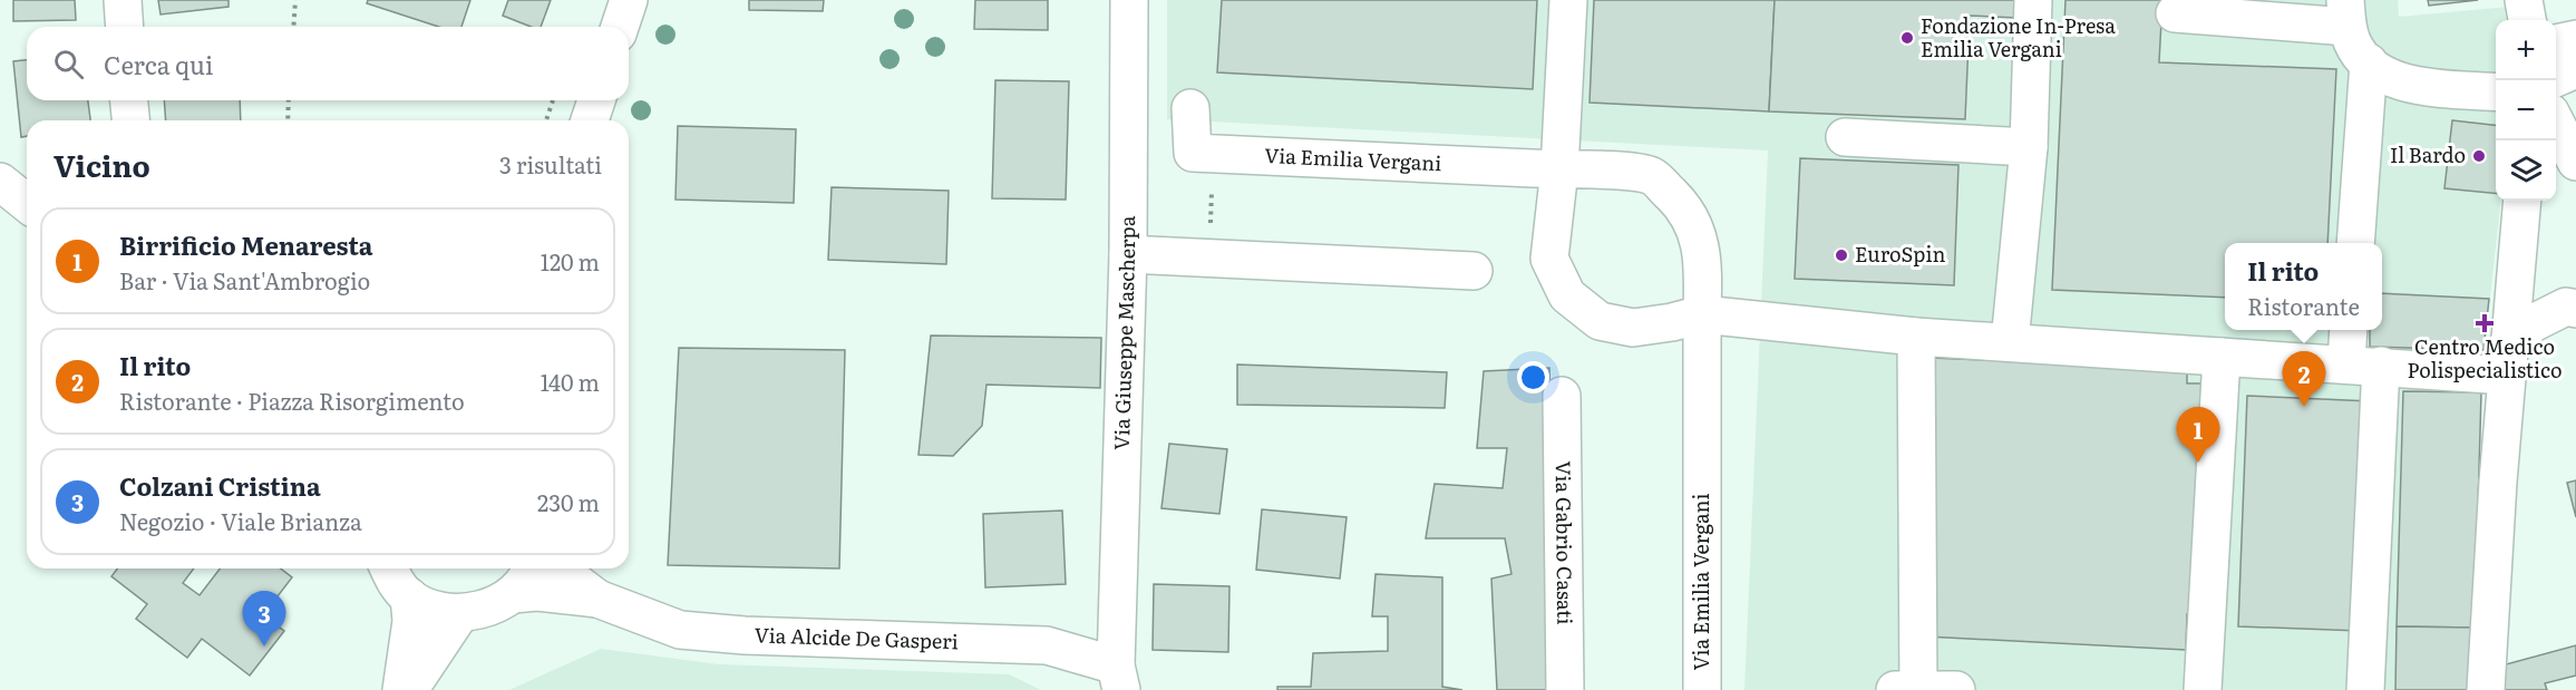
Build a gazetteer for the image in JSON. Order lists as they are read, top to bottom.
{
  "streets": {
    "street": [
      "Via Emilia Vergani",
      "Via Giuseppe Mascherpa",
      "Via Gabrio Casati",
      "Via Alcide De Gasperi"
    ]
  },
  "crossings": [
    ["Via Giuseppe Mascherpa", "Via Alcide De Gasperi"]
  ],
  "places": {
    "other": ["Fondazione In-Presa Emilia Vergani", "Il Bardo", "EuroSpin"],
    "health": ["Centro Medico Polispecialistico"]
  },
  "page": {
    "map_buttons": ["+", "−"],
    "search": "Cerca qui",
    "heading": ["Vicino", "3 risultati"],
    "list": [
      {
        "mark": "1",
        "name": "Birrificio Menaresta",
        "note": "Bar · Via Sant'Ambrogio",
        "value": "120 m"
      },
      {
        "mark": "2",
        "name": "Il rito",
        "note": "Ristorante · Piazza Risorgimento",
        "value": "140 m"
      },
      {
        "mark": "3",
        "name": "Colzani Cristina",
        "note": "Negozio · Viale Brianza",
        "value": "230 m"
      }
    ],
    "popup": ["Il rito", "Ristorante"],
    "pins": ["2", "1", "3"]
  }
}
